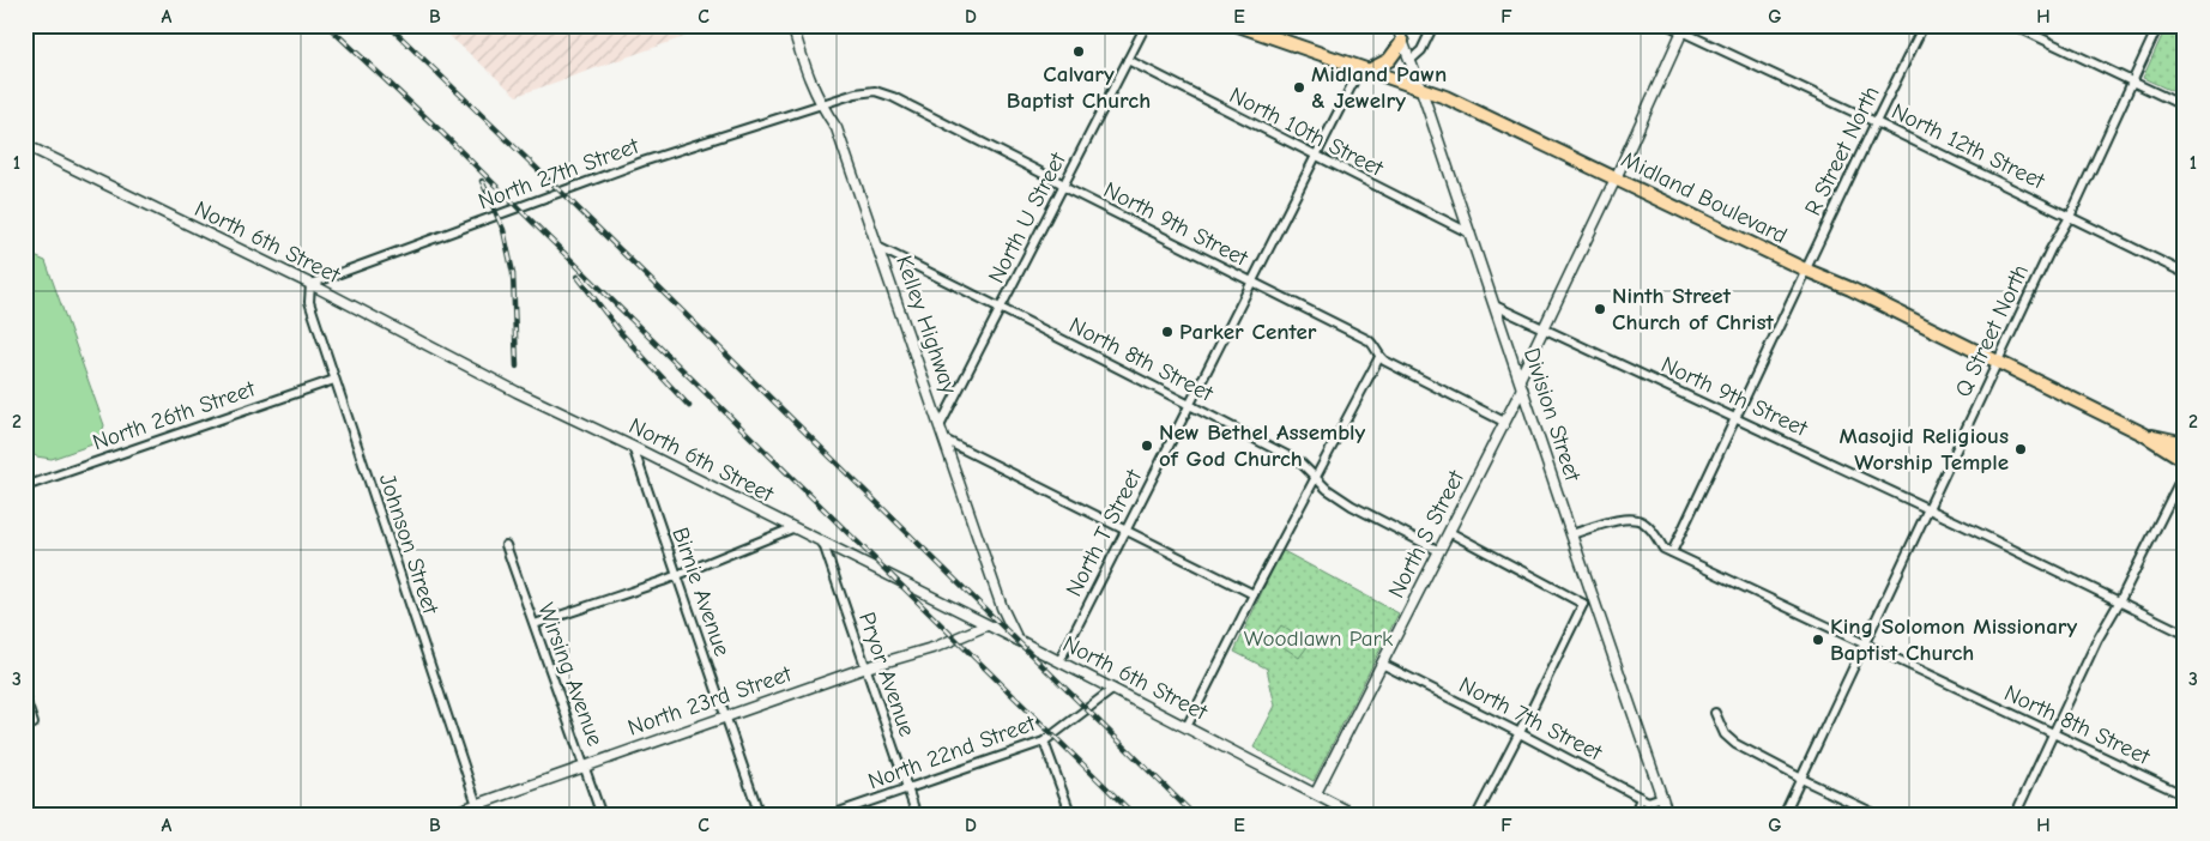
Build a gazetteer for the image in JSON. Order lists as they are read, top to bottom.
{
  "streets": {
    "main road": ["Midland Boulevard"],
    "street": [
      "North 10th Street",
      "North 12th Street",
      "R Street North",
      "North 27th Street",
      "North U Street",
      "North 9th Street",
      "North 6th Street",
      "Kelley Highway",
      "Q Street North",
      "North 8th Street",
      "Division Street",
      "North 26th Street",
      "North T Street",
      "North S Street",
      "Johnson Street",
      "Birnie Avenue",
      "Wirsing Avenue",
      "Pryor Avenue",
      "North 23rd Street",
      "North 7th Street",
      "North 22nd Street"
    ]
  },
  "crossings": [
    ["North 10th Street", "North U Street"],
    ["North 10th Street", "Division Street"],
    ["North 10th Street", "North T Street"],
    ["North 12th Street", "R Street North"],
    ["North 12th Street", "Q Street North"],
    ["North 12th Street", "North S Street"],
    ["R Street North", "Midland Boulevard"],
    ["R Street North", "North 9th Street"],
    ["R Street North", "North 8th Street"],
    ["North 27th Street", "North 9th Street"],
    ["North 27th Street", "North 6th Street"],
    ["North 27th Street", "Kelley Highway"],
    ["North 27th Street", "Johnson Street"],
    ["Midland Boulevard", "Q Street North"],
    ["Midland Boulevard", "Division Street"],
    ["Midland Boulevard", "North T Street"],
    ["Midland Boulevard", "North S Street"],
    ["North U Street", "North 9th Street"],
    ["North U Street", "Kelley Highway"],
    ["North U Street", "North 8th Street"],
    ["North 9th Street", "Kelley Highway"],
    ["North 9th Street", "Q Street North"],
    ["North 9th Street", "Division Street"],
    ["North 9th Street", "North T Street"],
    ["North 9th Street", "North S Street"],
    ["North 6th Street", "Kelley Highway"],
    ["North 6th Street", "North T Street"],
    ["North 6th Street", "North S Street"],
    ["North 6th Street", "Johnson Street"],
    ["North 6th Street", "Birnie Avenue"],
    ["North 6th Street", "Pryor Avenue"],
    ["North 6th Street", "North 23rd Street"],
    ["North 6th Street", "North 22nd Street"],
    ["Kelley Highway", "North 8th Street"],
    ["Q Street North", "North 8th Street"],
    ["North 8th Street", "Division Street"],
    ["North 8th Street", "North T Street"],
    ["North 8th Street", "North S Street"],
    ["Division Street", "North S Street"],
    ["North 26th Street", "Johnson Street"],
    ["North S Street", "North 7th Street"],
    ["Johnson Street", "North 23rd Street"],
    ["Birnie Avenue", "North 23rd Street"],
    ["Wirsing Avenue", "North 23rd Street"],
    ["Pryor Avenue", "North 23rd Street"],
    ["Pryor Avenue", "North 22nd Street"]
  ],
  "parks": ["Woodlawn Park"],
  "places": [
    "Calvary Baptist Church",
    "Midland Pawn & Jewelry",
    "Ninth Street Church of Christ",
    "Parker Center",
    "New Bethel Assembly of God Church",
    "Masojid Religious Worship Temple",
    "King Solomon Missionary Baptist Church"
  ],
  "grid": {
    "columns": [
      "A",
      "B",
      "C",
      "D",
      "E",
      "F",
      "G",
      "H"
    ],
    "rows": ["1", "2", "3"]
  }
}
